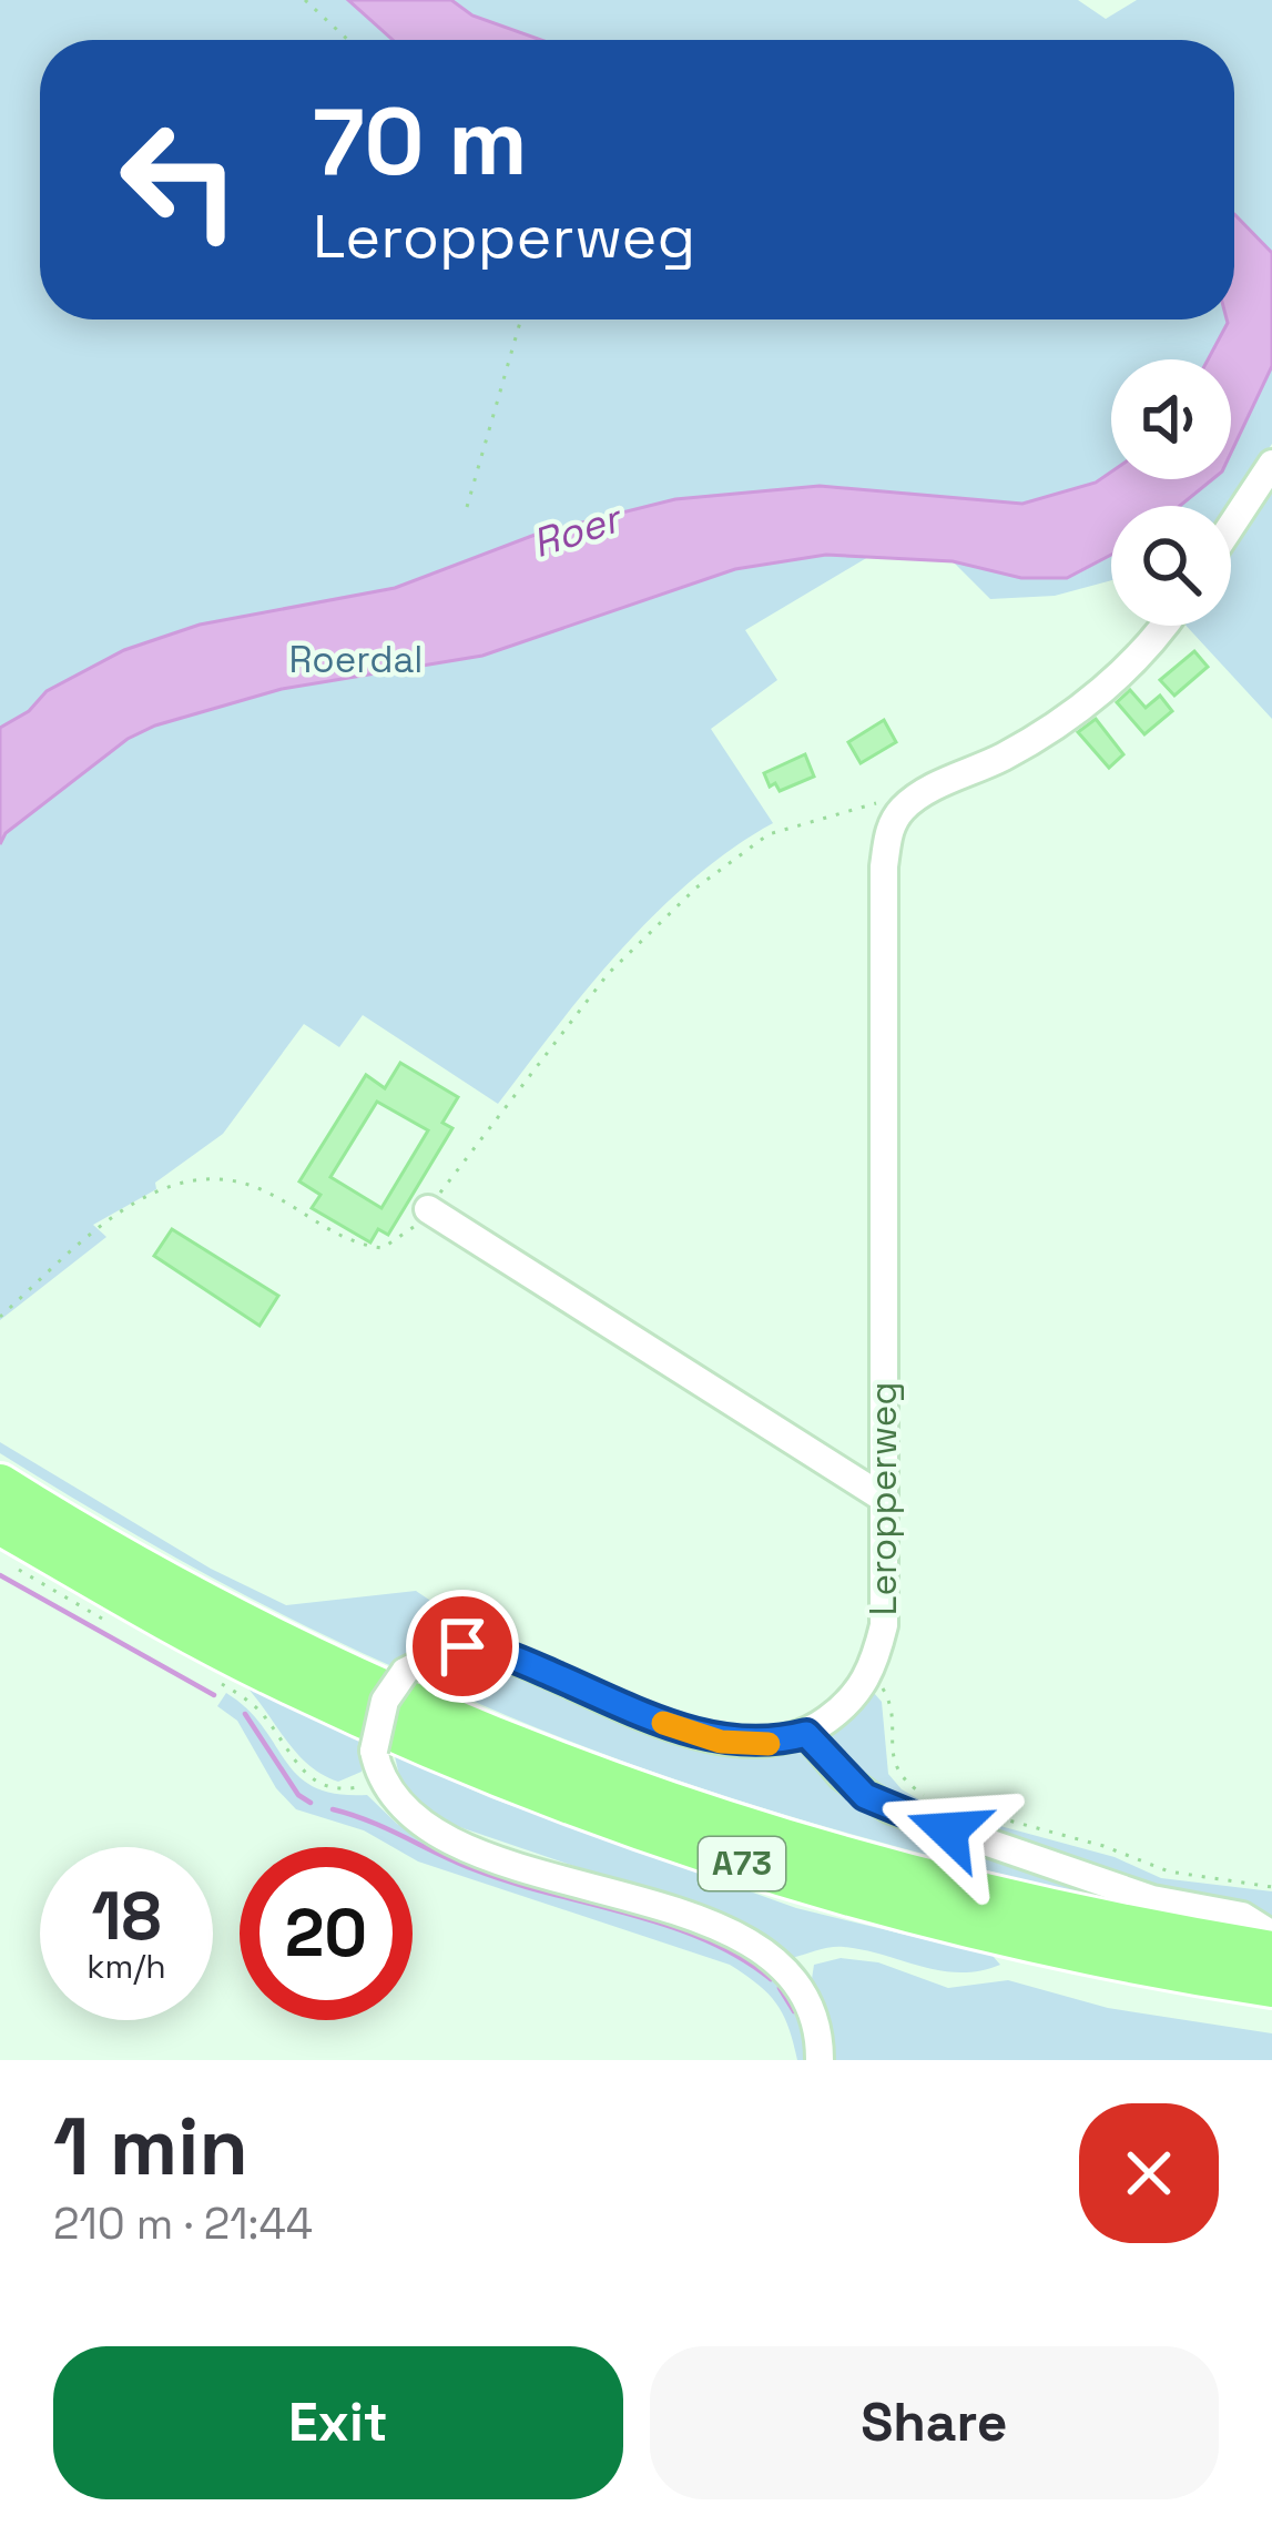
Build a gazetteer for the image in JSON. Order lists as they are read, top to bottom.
{
  "streets": {
    "highway": ["A73"],
    "street": ["Leropperweg"]
  },
  "water": ["Roer"],
  "parks": ["Roerdal"],
  "page": {
    "turn": ["70 m", "Leropperweg"],
    "speed": "18 km/h",
    "limit": "20",
    "heading": ["1 min", "210 m · 21:44"],
    "buttons": ["Exit", "Share"]
  }
}
